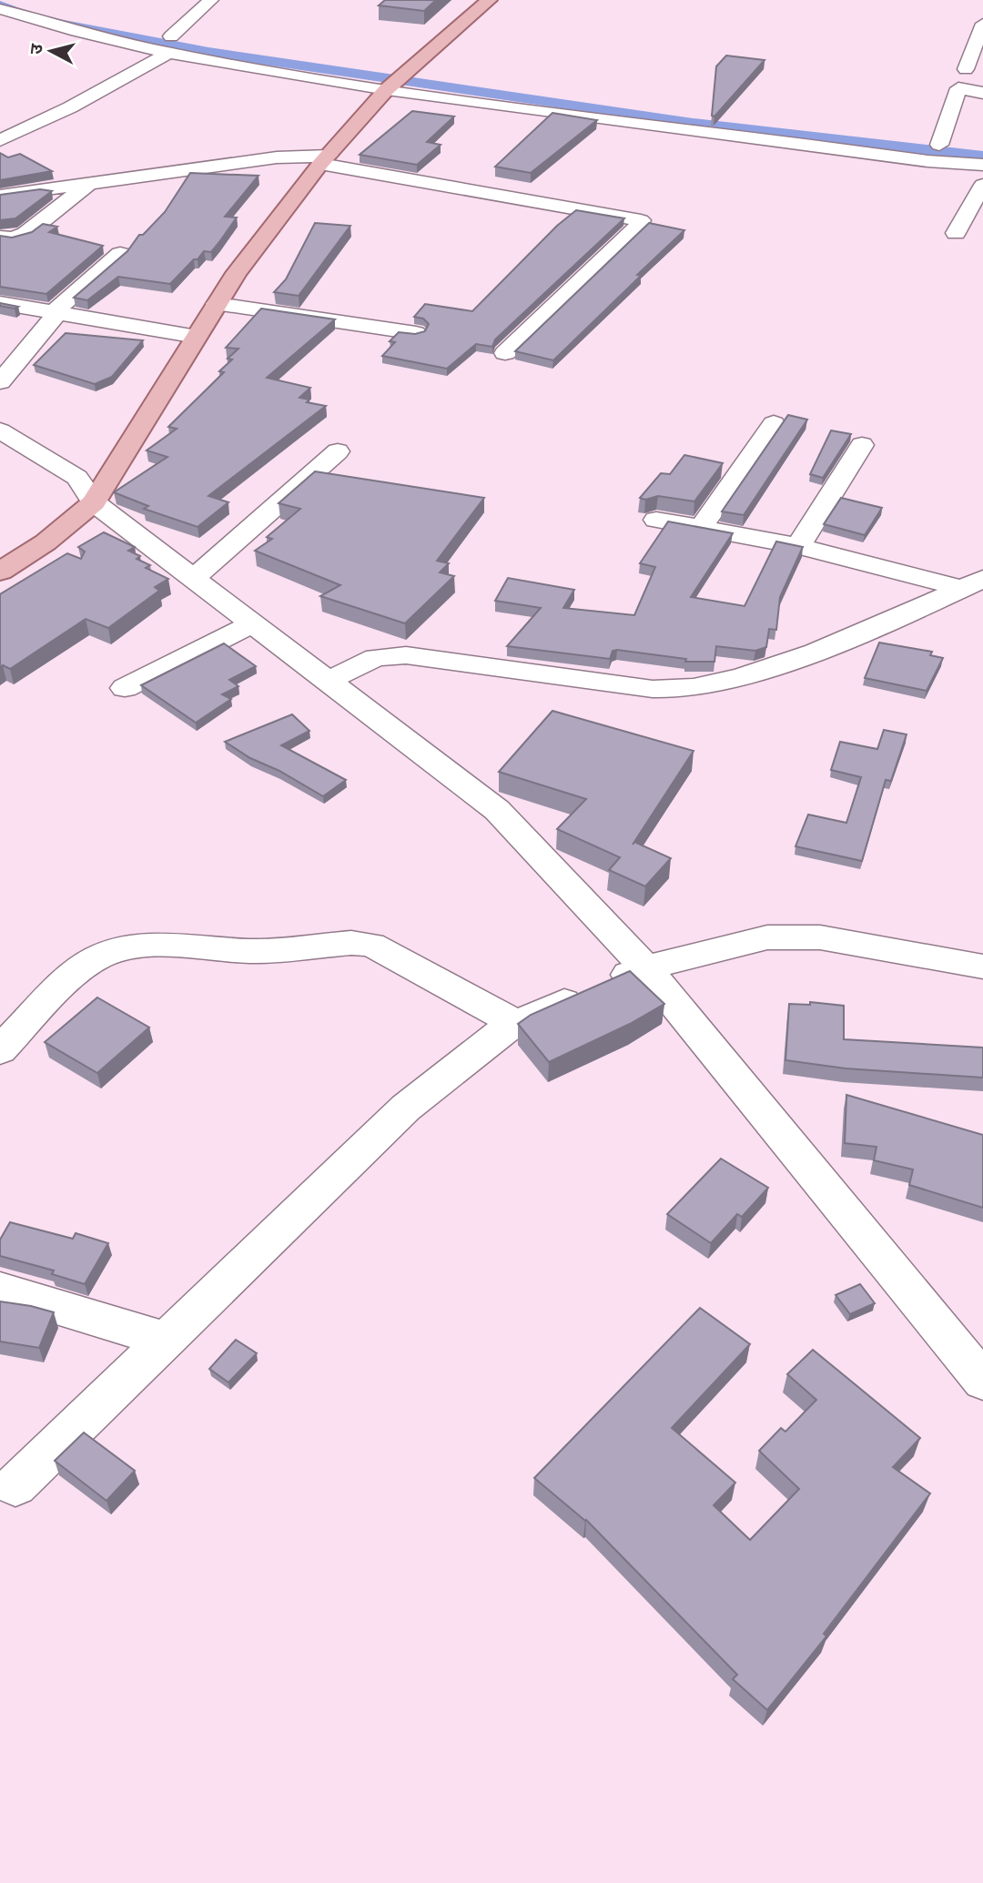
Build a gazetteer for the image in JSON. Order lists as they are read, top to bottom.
{
  "north": "left"
}
